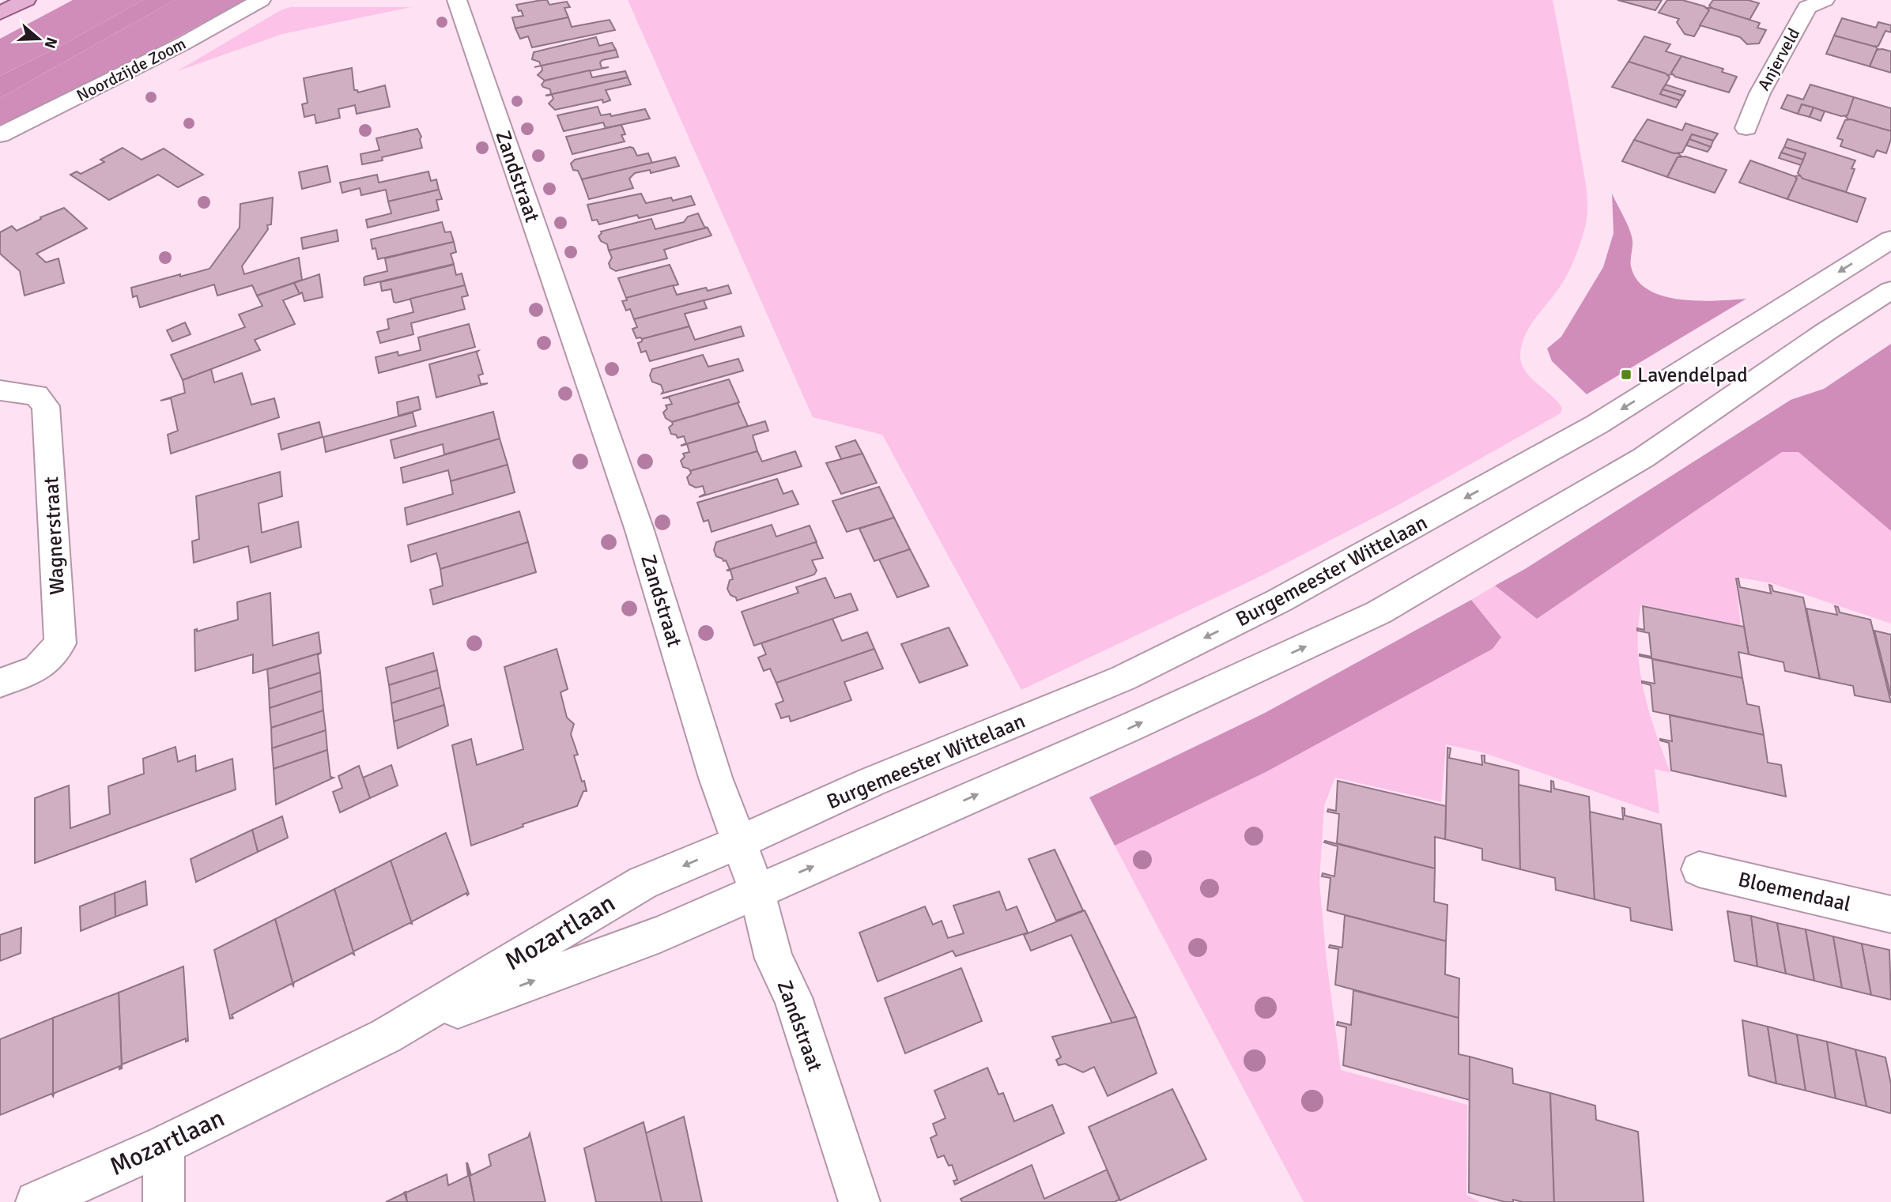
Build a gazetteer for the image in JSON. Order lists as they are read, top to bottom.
{
  "streets": {
    "street": [
      "Anjerveld",
      "Noordzijde Zoom",
      "Zandstraat",
      "Wagnerstraat",
      "Burgemeester Wittelaan",
      "Bloemendaal",
      "Mozartlaan"
    ]
  },
  "crossings": [
    ["Zandstraat", "Burgemeester Wittelaan"],
    ["Zandstraat", "Mozartlaan"],
    ["Burgemeester Wittelaan", "Mozartlaan"]
  ],
  "places": {
    "transit": ["Lavendelpad"]
  },
  "north": "right"
}
